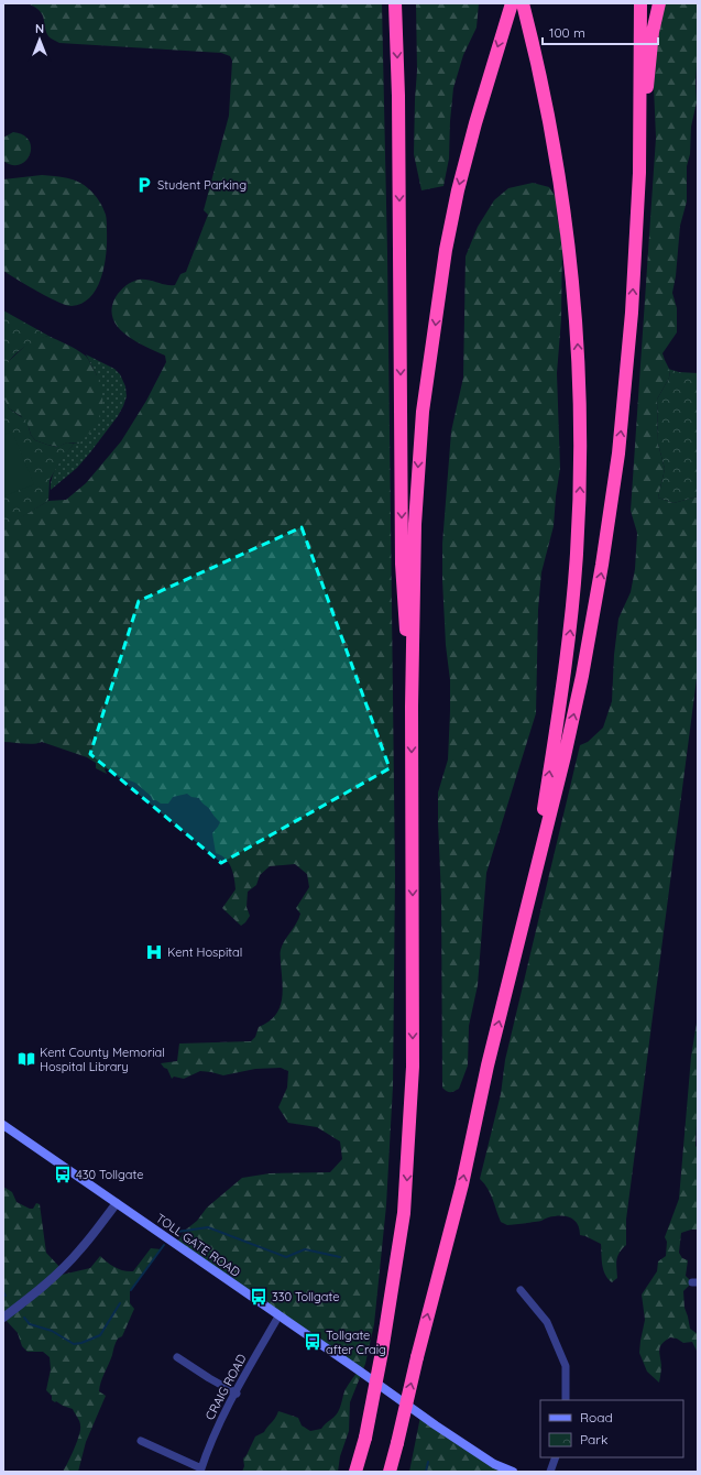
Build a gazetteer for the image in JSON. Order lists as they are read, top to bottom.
{
  "streets": {
    "main road": ["TOLL GATE ROAD"],
    "street": ["CRAIG ROAD"]
  },
  "crossings": [
    ["TOLL GATE ROAD", "CRAIG ROAD"]
  ],
  "places": {
    "parking": ["Student Parking"],
    "hospital": ["Kent Hospital"],
    "library": ["Kent County Memorial Hospital Library"],
    "bus stop": ["430 Tollgate", "330 Tollgate", "Tollgate after Craig"]
  },
  "legend": ["Road", "Park"],
  "scale_bar": "100 m",
  "north": "top"
}
